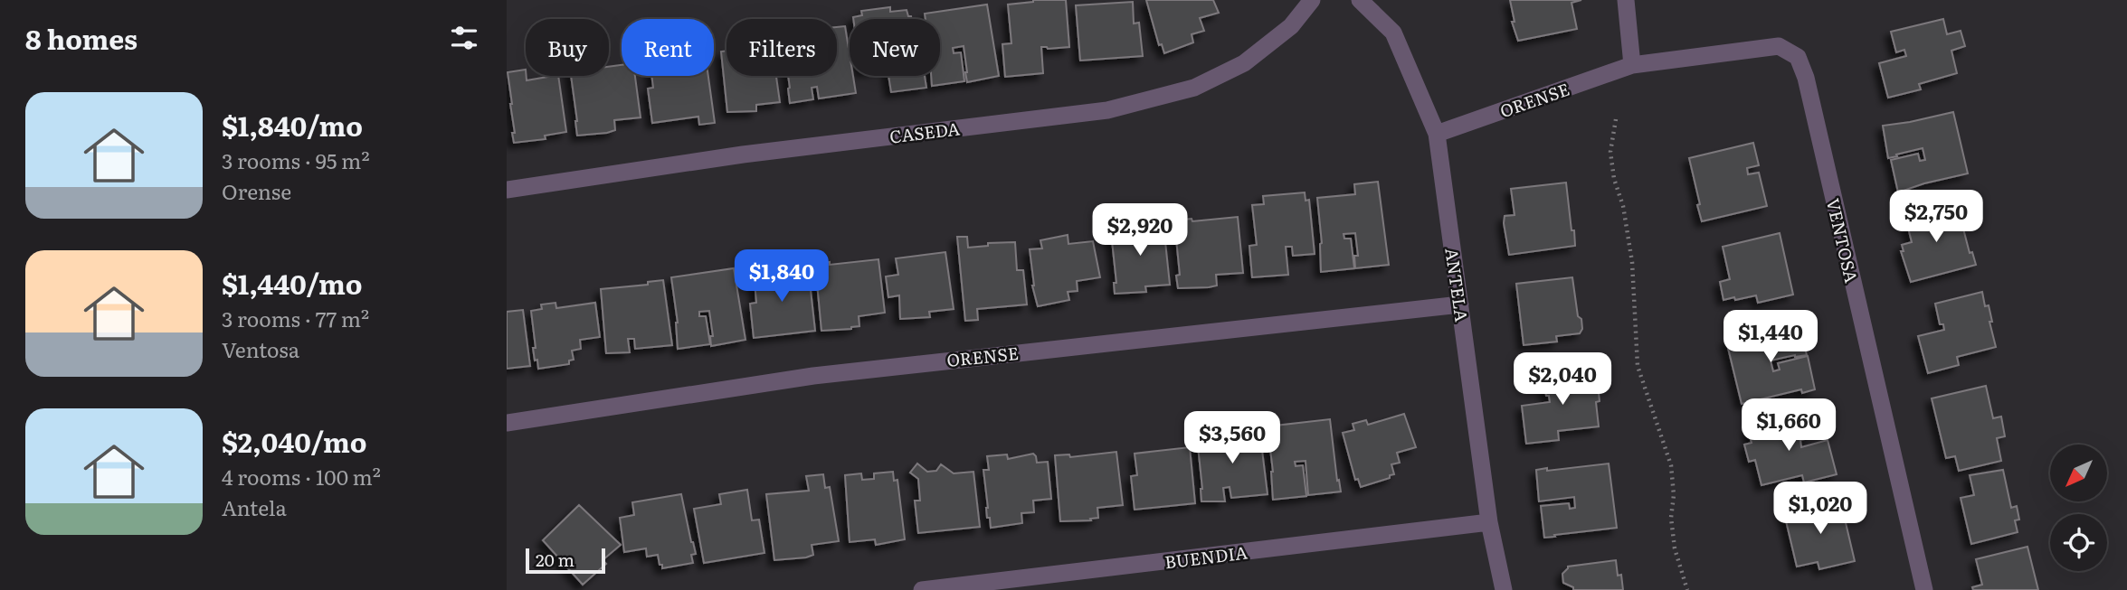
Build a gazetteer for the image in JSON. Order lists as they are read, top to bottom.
{
  "streets": {
    "street": [
      "ORENSE",
      "CASEDA",
      "VENTOSA",
      "ANTELA",
      "BUENDIA"
    ]
  },
  "crossings": [
    ["ORENSE", "VENTOSA"],
    ["ORENSE", "ANTELA"],
    ["ANTELA", "BUENDIA"]
  ],
  "scale_bar": "20 m",
  "north": "bottom left",
  "page": {
    "heading": "8 homes",
    "chip": [
      "Buy",
      "Rent",
      "Filters",
      "New"
    ],
    "list": [
      {
        "name": "$1,840/mo",
        "note": "3 rooms · 95 m² · Orense"
      },
      {
        "name": "$1,440/mo",
        "note": "3 rooms · 77 m² · Ventosa"
      },
      {
        "name": "$2,040/mo",
        "note": "4 rooms · 100 m² · Antela"
      }
    ],
    "price": [
      "$2,750",
      "$2,920",
      "$1,840",
      "$1,440",
      "$2,040",
      "$1,660",
      "$3,560",
      "$1,020"
    ],
    "scale": "20 m"
  }
}
